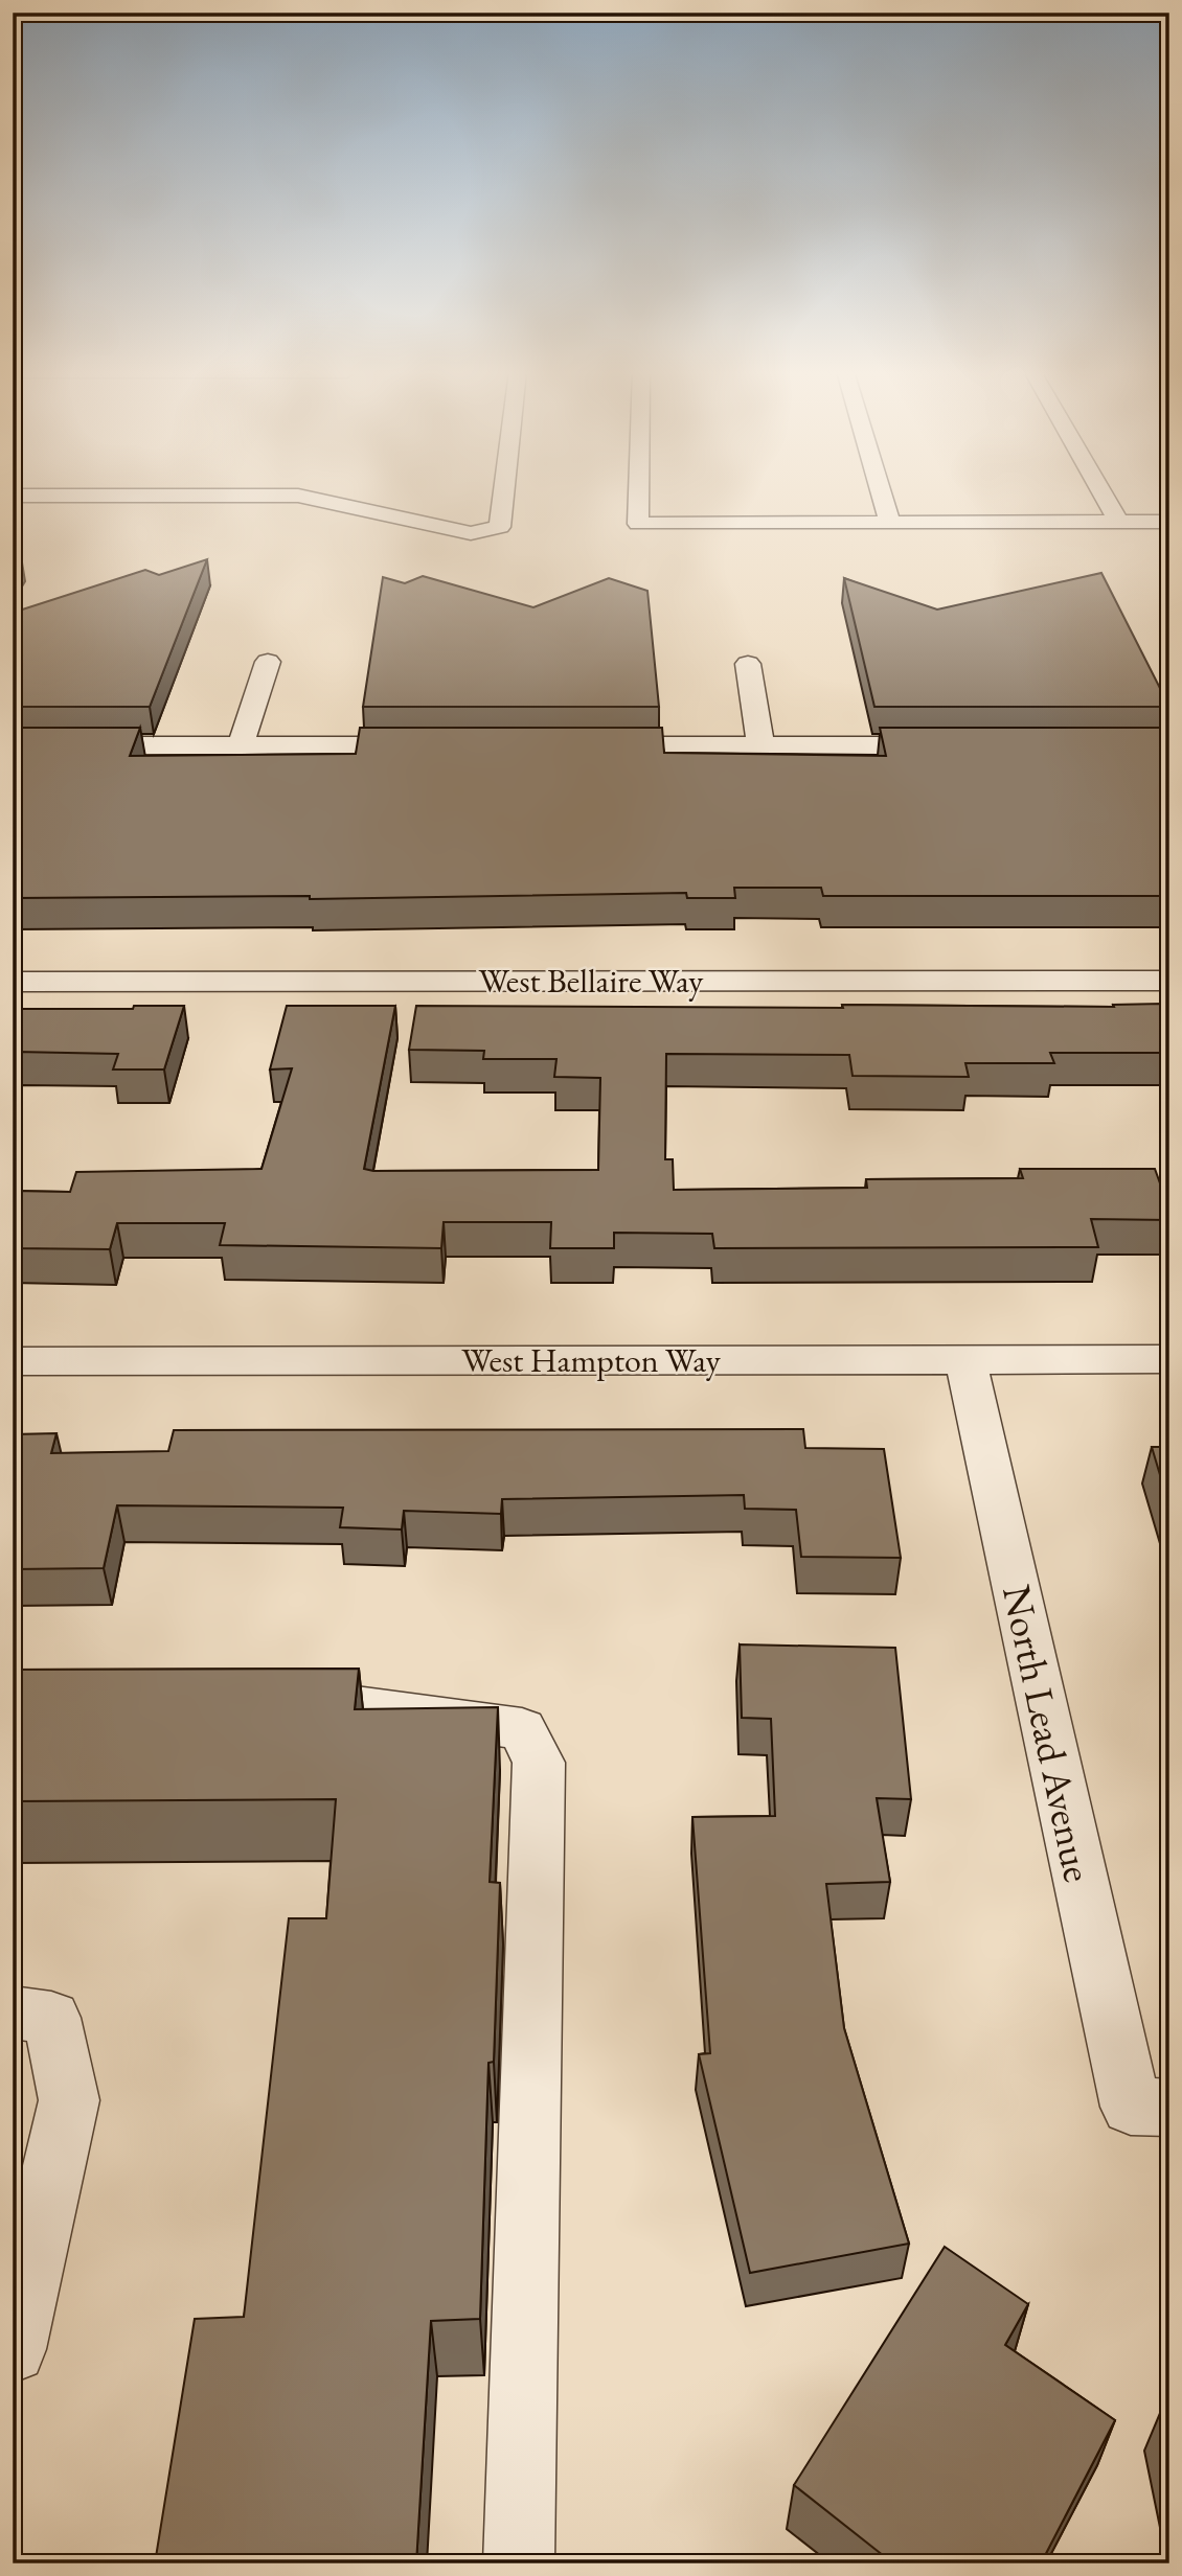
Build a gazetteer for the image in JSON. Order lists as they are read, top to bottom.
{
  "streets": {
    "street": ["West Bellaire Way", "West Hampton Way", "North Lead Avenue"]
  },
  "crossings": [
    ["West Hampton Way", "North Lead Avenue"]
  ]
}
